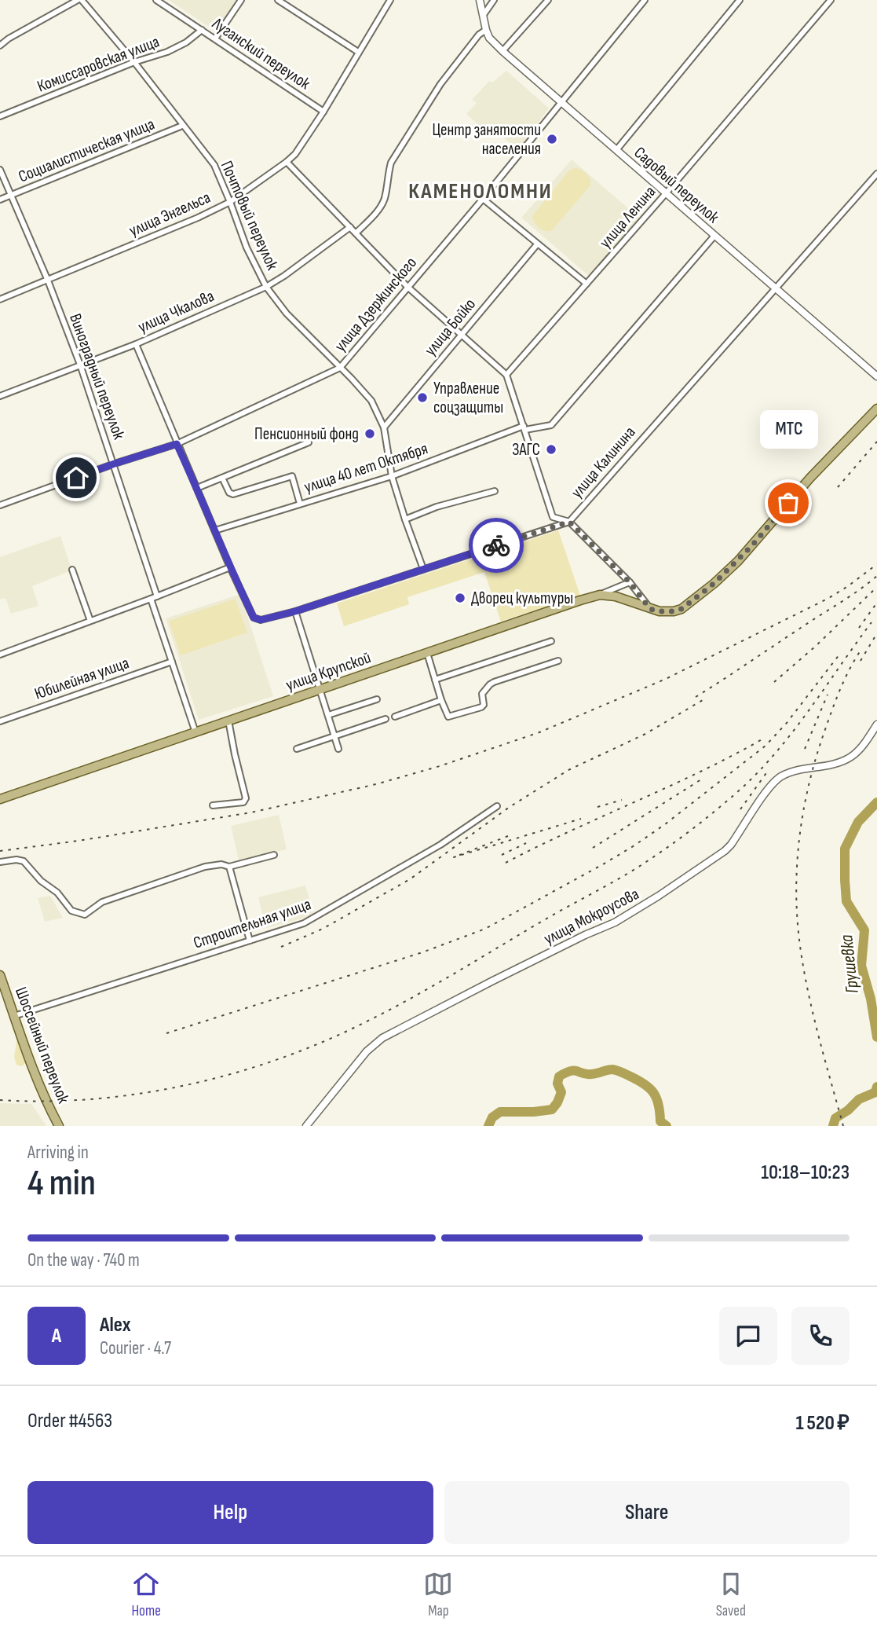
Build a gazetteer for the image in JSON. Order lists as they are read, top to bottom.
{
  "streets": {
    "main road": ["улица Крупской", "Шоссейный переулок"],
    "street": [
      "Луганский переулок",
      "Комиссаровская улица",
      "Социалистическая улица",
      "Садовый переулок",
      "улица Энгельса",
      "Почтовый переулок",
      "улица Ленина",
      "улица Дзержинского",
      "улица Чкалова",
      "улица Бойко",
      "Виноградный переулок",
      "улица Калинина",
      "улица 40 лет Октября",
      "Юбилейная улица",
      "улица Мокроусова",
      "Строительная улица"
    ]
  },
  "crossings": [
    ["Луганский переулок", "Комиссаровская улица"],
    ["Луганский переулок", "улица Энгельса"],
    ["Комиссаровская улица", "Почтовый переулок"],
    ["Социалистическая улица", "Почтовый переулок"],
    ["Социалистическая улица", "Виноградный переулок"],
    ["Садовый переулок", "улица Ленина"],
    ["Садовый переулок", "улица Дзержинского"],
    ["Садовый переулок", "улица Калинина"],
    ["Садовый переулок", "улица 40 лет Октября"],
    ["улица Энгельса", "Почтовый переулок"],
    ["улица Энгельса", "Виноградный переулок"],
    ["Почтовый переулок", "улица Дзержинского"],
    ["Почтовый переулок", "улица Чкалова"],
    ["Почтовый переулок", "улица Бойко"],
    ["Почтовый переулок", "улица Калинина"],
    ["Почтовый переулок", "улица 40 лет Октября"],
    ["улица Дзержинского", "Виноградный переулок"],
    ["улица Чкалова", "Виноградный переулок"],
    ["Строительная улица", "Шоссейный переулок"]
  ],
  "districts": ["КАМЕНОЛОМНИ"],
  "water": ["Грушевка"],
  "places": [
    "Центр занятости населения",
    "Управление соцзащиты",
    "Пенсионный фонд",
    "ЗАГС",
    "МТС",
    "Дворец культуры"
  ],
  "page": {
    "bubble": "МТС",
    "heading": ["4 min", "Arriving in", "10:18–10:23"],
    "panel": [
      "Alex",
      "Courier · 4.7",
      "Order #4563",
      "1 520 ₽"
    ],
    "bar": "On the way · 740 m",
    "round": "A",
    "buttons": ["Help", "Share"],
    "tabs": ["Home", "Map", "Saved"]
  }
}
